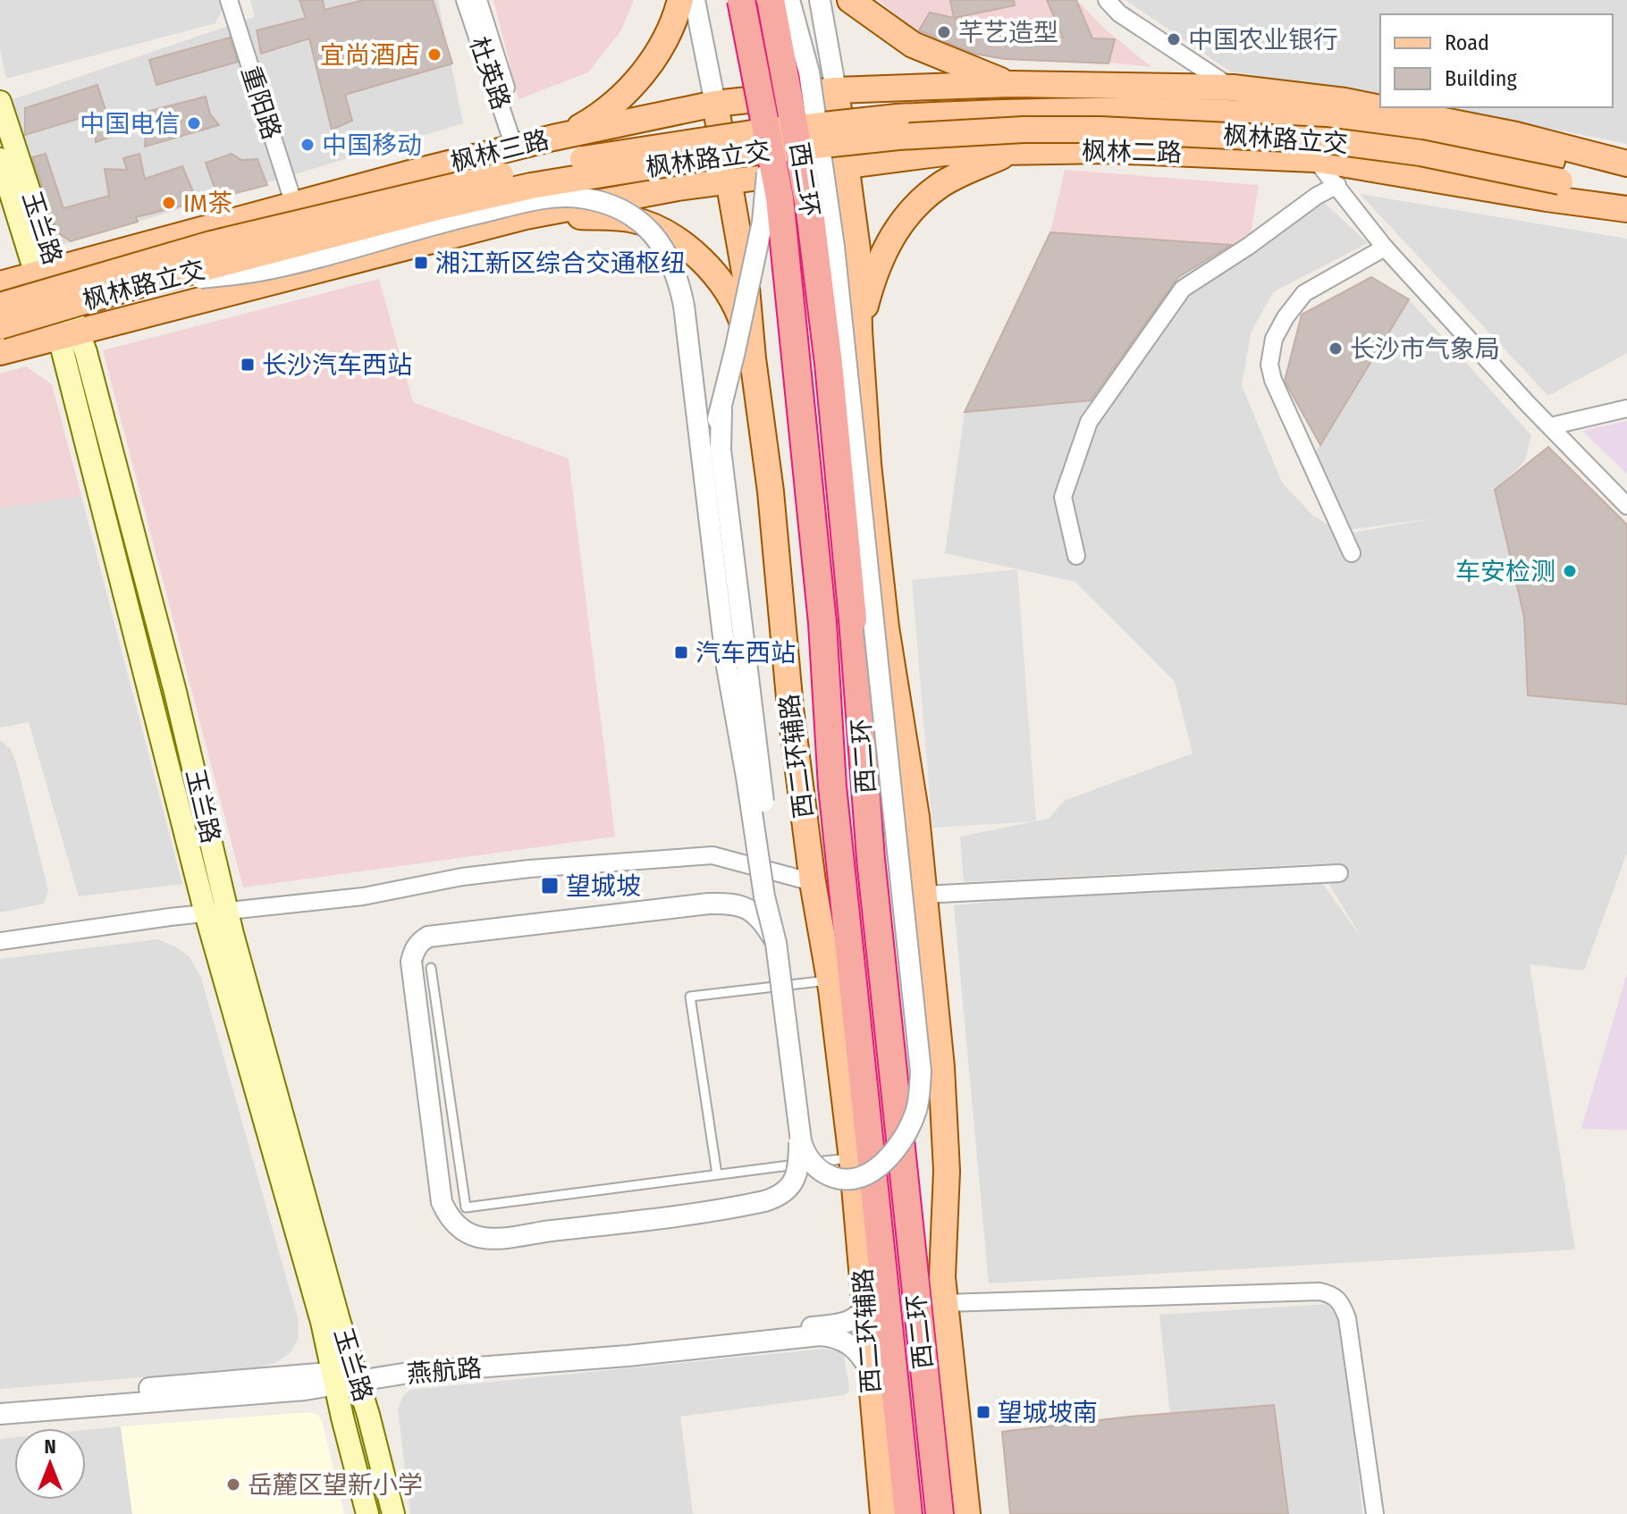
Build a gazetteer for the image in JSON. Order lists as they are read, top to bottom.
{
  "streets": {
    "highway": ["西二环"],
    "main road": [
      "枫林路立交",
      "枫林三路",
      "枫林二路",
      "玉兰路",
      "西二环辅路"
    ],
    "street": ["杜英路", "重阳路", "燕航路"]
  },
  "crossings": [
    ["杜英路", "枫林三路"],
    ["重阳路", "枫林三路"],
    ["枫林三路", "玉兰路"],
    ["枫林三路", "西二环辅路"],
    ["玉兰路", "燕航路"],
    ["西二环辅路", "燕航路"]
  ],
  "places": {
    "other": [
      "芊艺造型",
      "中国农业银行",
      "宜尚酒店",
      "中国电信",
      "中国移动",
      "IM茶",
      "长沙市气象局",
      "车安检测",
      "岳麓区望新小学"
    ],
    "transit": [
      "湘江新区综合交通枢纽",
      "长沙汽车西站",
      "汽车西站",
      "望城坡",
      "望城坡南"
    ]
  },
  "legend": ["Road", "Building"],
  "north": "top"
}
